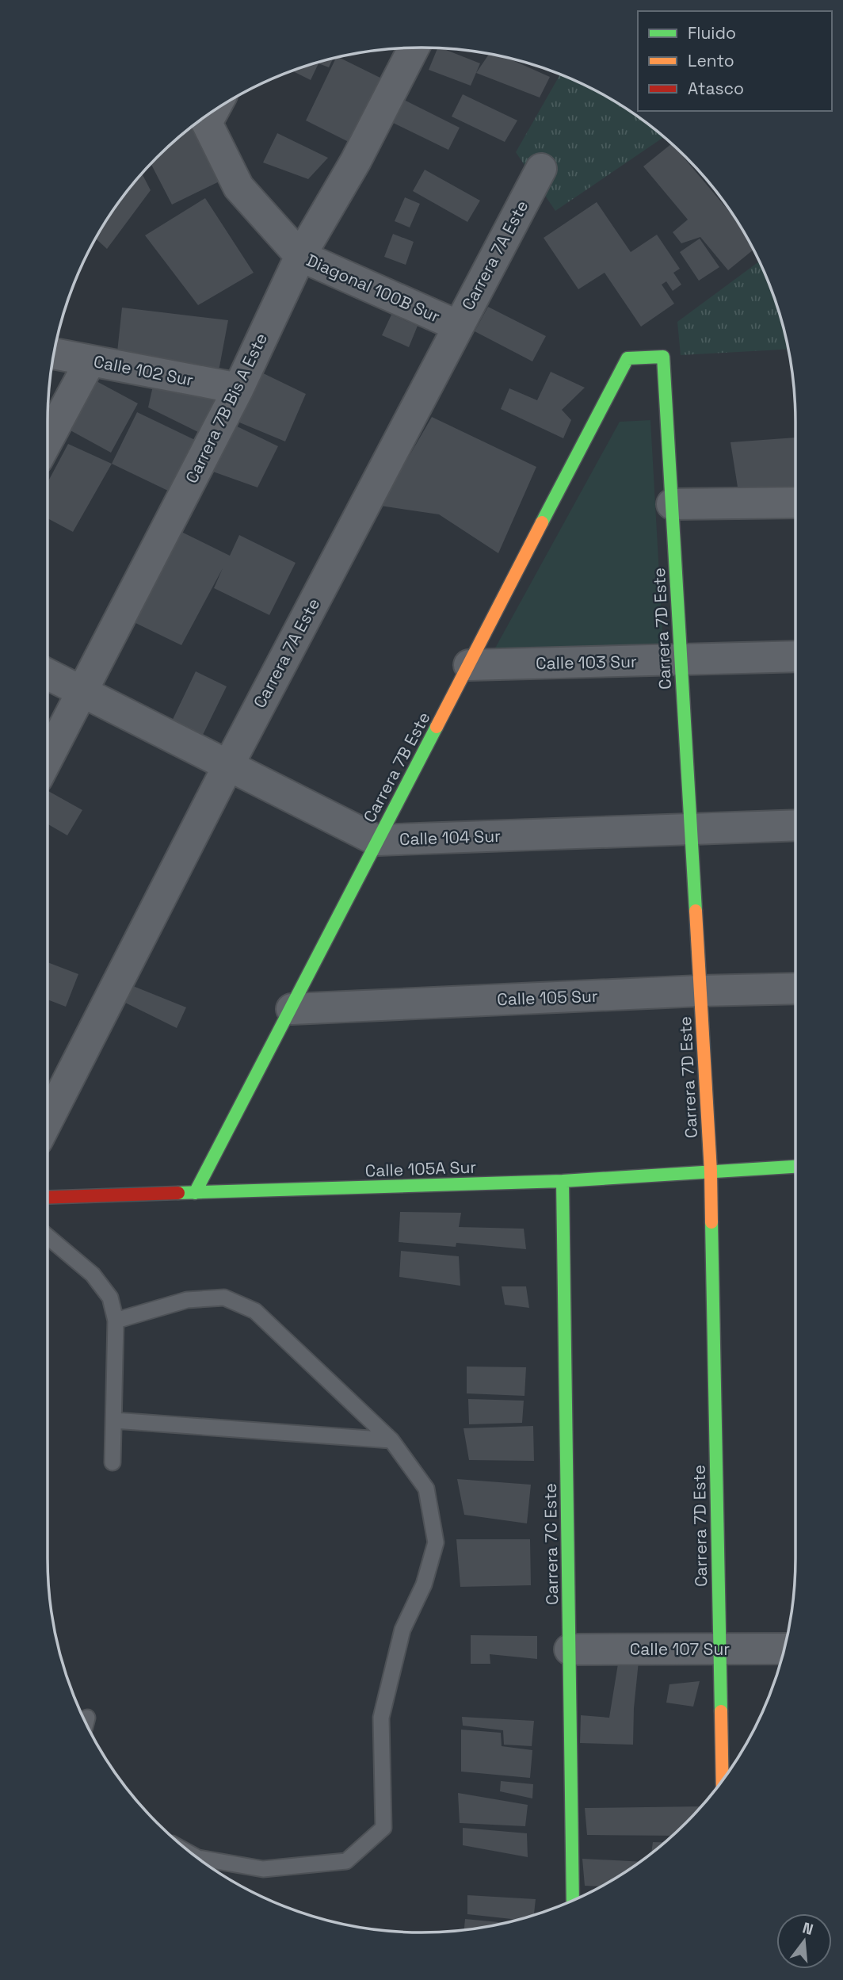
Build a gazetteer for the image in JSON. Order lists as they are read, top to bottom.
{
  "streets": {
    "street": [
      "Carrera 7A Este",
      "Diagonal 100B Sur",
      "Calle 102 Sur",
      "Carrera 7B Bis A Este",
      "Carrera 7D Este",
      "Calle 103 Sur",
      "Carrera 7B Este",
      "Calle 104 Sur",
      "Calle 105 Sur",
      "Calle 105A Sur",
      "Carrera 7C Este",
      "Calle 107 Sur"
    ]
  },
  "crossings": [
    ["Carrera 7A Este", "Diagonal 100B Sur"],
    ["Carrera 7A Este", "Calle 104 Sur"],
    ["Diagonal 100B Sur", "Carrera 7B Bis A Este"],
    ["Calle 102 Sur", "Carrera 7B Bis A Este"],
    ["Carrera 7B Bis A Este", "Calle 104 Sur"],
    ["Carrera 7D Este", "Calle 103 Sur"],
    ["Carrera 7D Este", "Carrera 7B Este"],
    ["Carrera 7D Este", "Calle 104 Sur"],
    ["Carrera 7D Este", "Calle 105 Sur"],
    ["Carrera 7D Este", "Calle 105A Sur"],
    ["Carrera 7D Este", "Calle 107 Sur"],
    ["Calle 103 Sur", "Carrera 7B Este"],
    ["Carrera 7B Este", "Calle 104 Sur"],
    ["Carrera 7B Este", "Calle 105 Sur"],
    ["Carrera 7B Este", "Calle 105A Sur"],
    ["Calle 105A Sur", "Carrera 7C Este"],
    ["Carrera 7C Este", "Calle 107 Sur"]
  ],
  "legend": ["Fluido", "Lento", "Atasco"],
  "north": "top"
}
